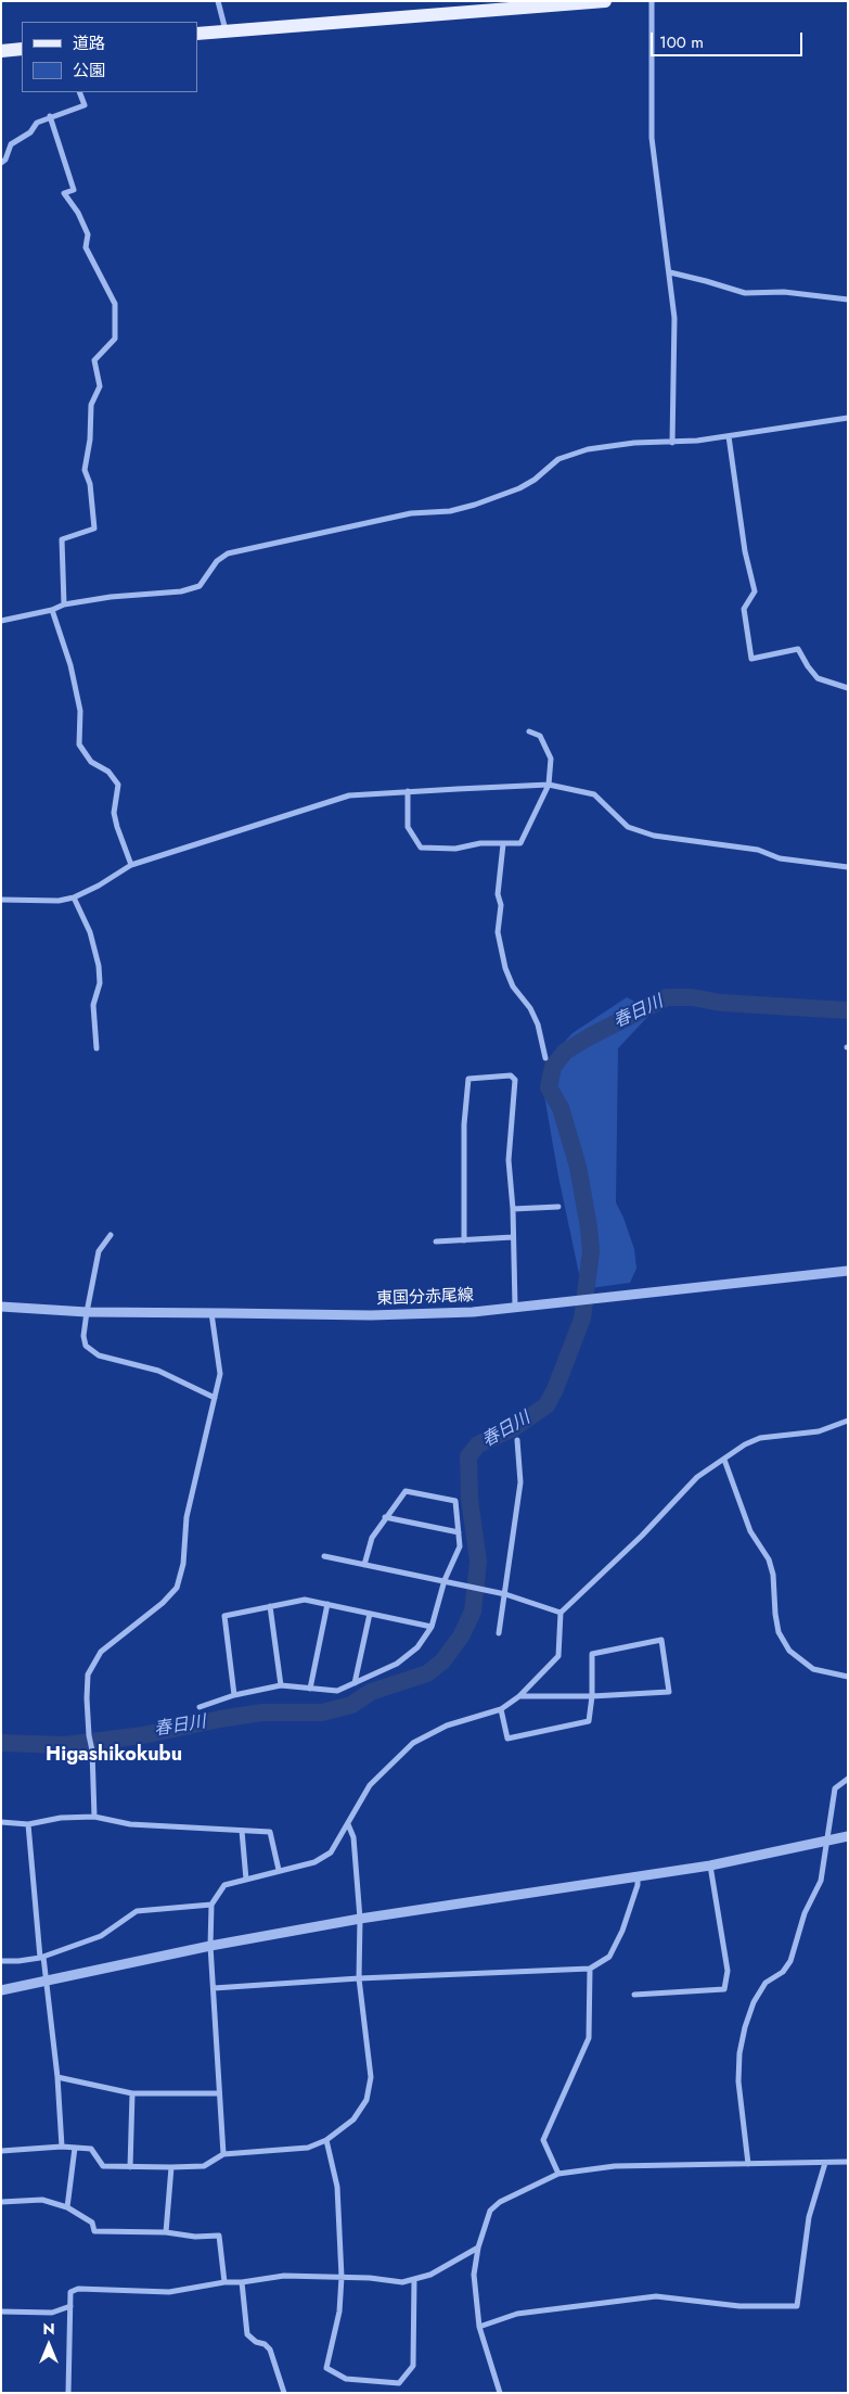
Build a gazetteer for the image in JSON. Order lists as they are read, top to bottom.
{
  "streets": {
    "street": ["東国分赤尾線"]
  },
  "districts": ["Higashikokubu"],
  "water": ["春日川"],
  "legend": ["道路", "公園"],
  "scale_bar": "100 m",
  "north": "top"
}
